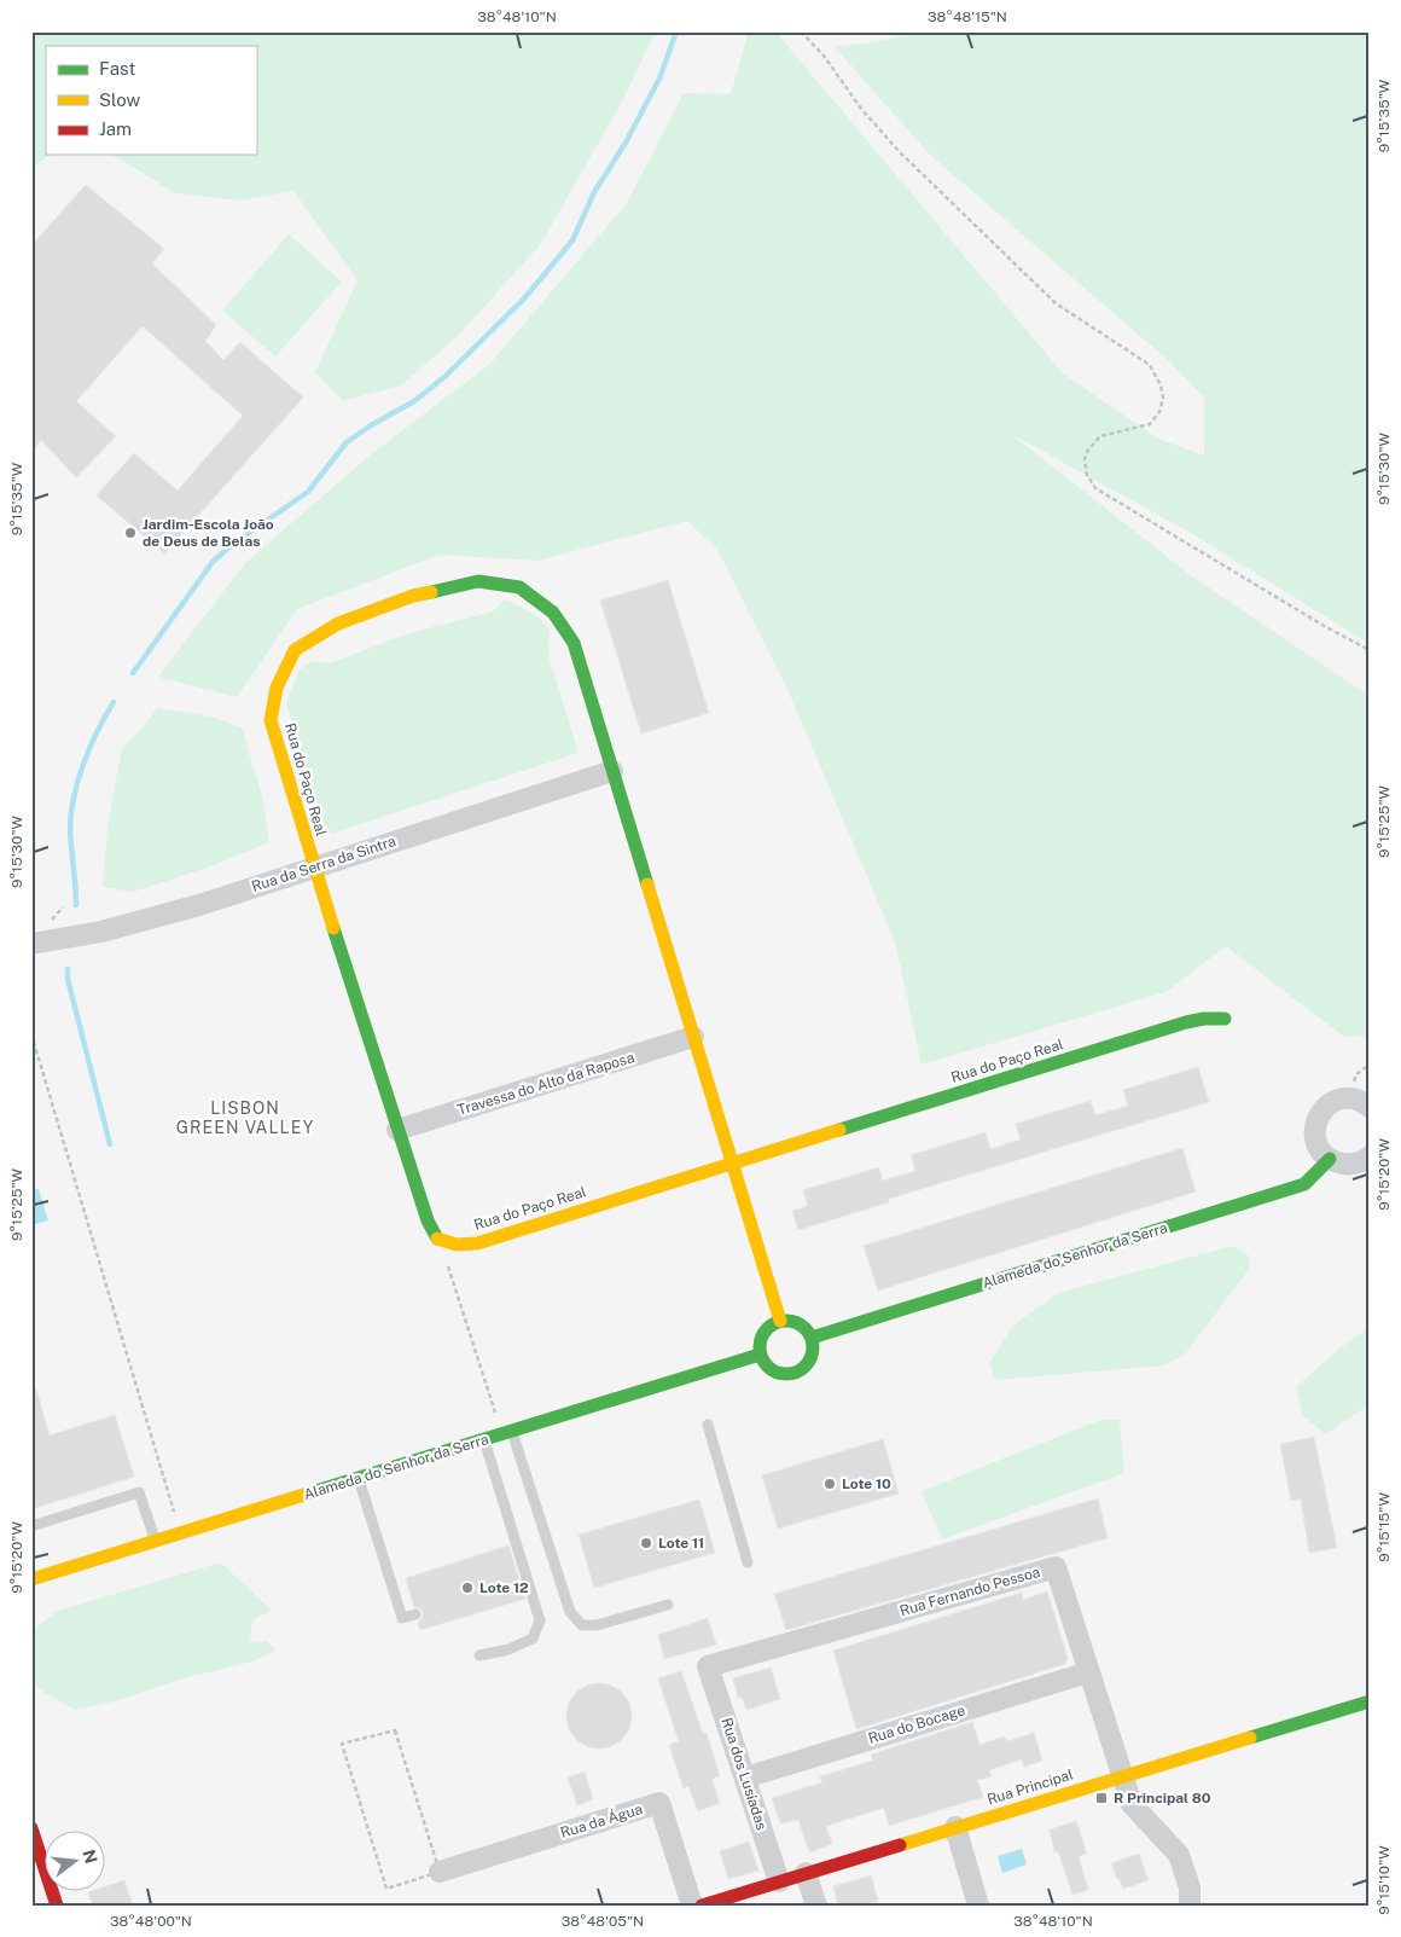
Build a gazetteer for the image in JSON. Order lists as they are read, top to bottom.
{
  "streets": {
    "street": [
      "Rua do Paço Real",
      "Rua da Serra da Sintra",
      "Travessa do Alto da Raposa",
      "Alameda do Senhor da Serra",
      "Rua Fernando Pessoa",
      "Rua do Bocage",
      "Rua dos Lusíadas",
      "Rua Principal",
      "Rua da Água"
    ]
  },
  "crossings": [
    ["Rua do Paço Real", "Rua da Serra da Sintra"],
    ["Rua do Paço Real", "Travessa do Alto da Raposa"],
    ["Rua do Paço Real", "Alameda do Senhor da Serra"],
    ["Rua Fernando Pessoa", "Rua do Bocage"],
    ["Rua Fernando Pessoa", "Rua dos Lusíadas"],
    ["Rua Fernando Pessoa", "Rua Principal"],
    ["Rua do Bocage", "Rua dos Lusíadas"],
    ["Rua dos Lusíadas", "Rua Principal"]
  ],
  "districts": ["LISBON GREEN VALLEY"],
  "places": {
    "other": [
      "Jardim-Escola João de Deus de Belas",
      "Lote 10",
      "Lote 11",
      "Lote 12"
    ],
    "transit": ["R Principal 80"]
  },
  "legend": ["Fast", "Slow", "Jam"],
  "north": "right",
  "coordinates": [
    "38°48'10\"N",
    "38°48'15\"N",
    "9°15'35\"W",
    "9°15'30\"W",
    "9°15'25\"W",
    "9°15'20\"W",
    "9°15'15\"W",
    "9°15'10\"W",
    "38°48'00\"N",
    "38°48'05\"N"
  ]
}
